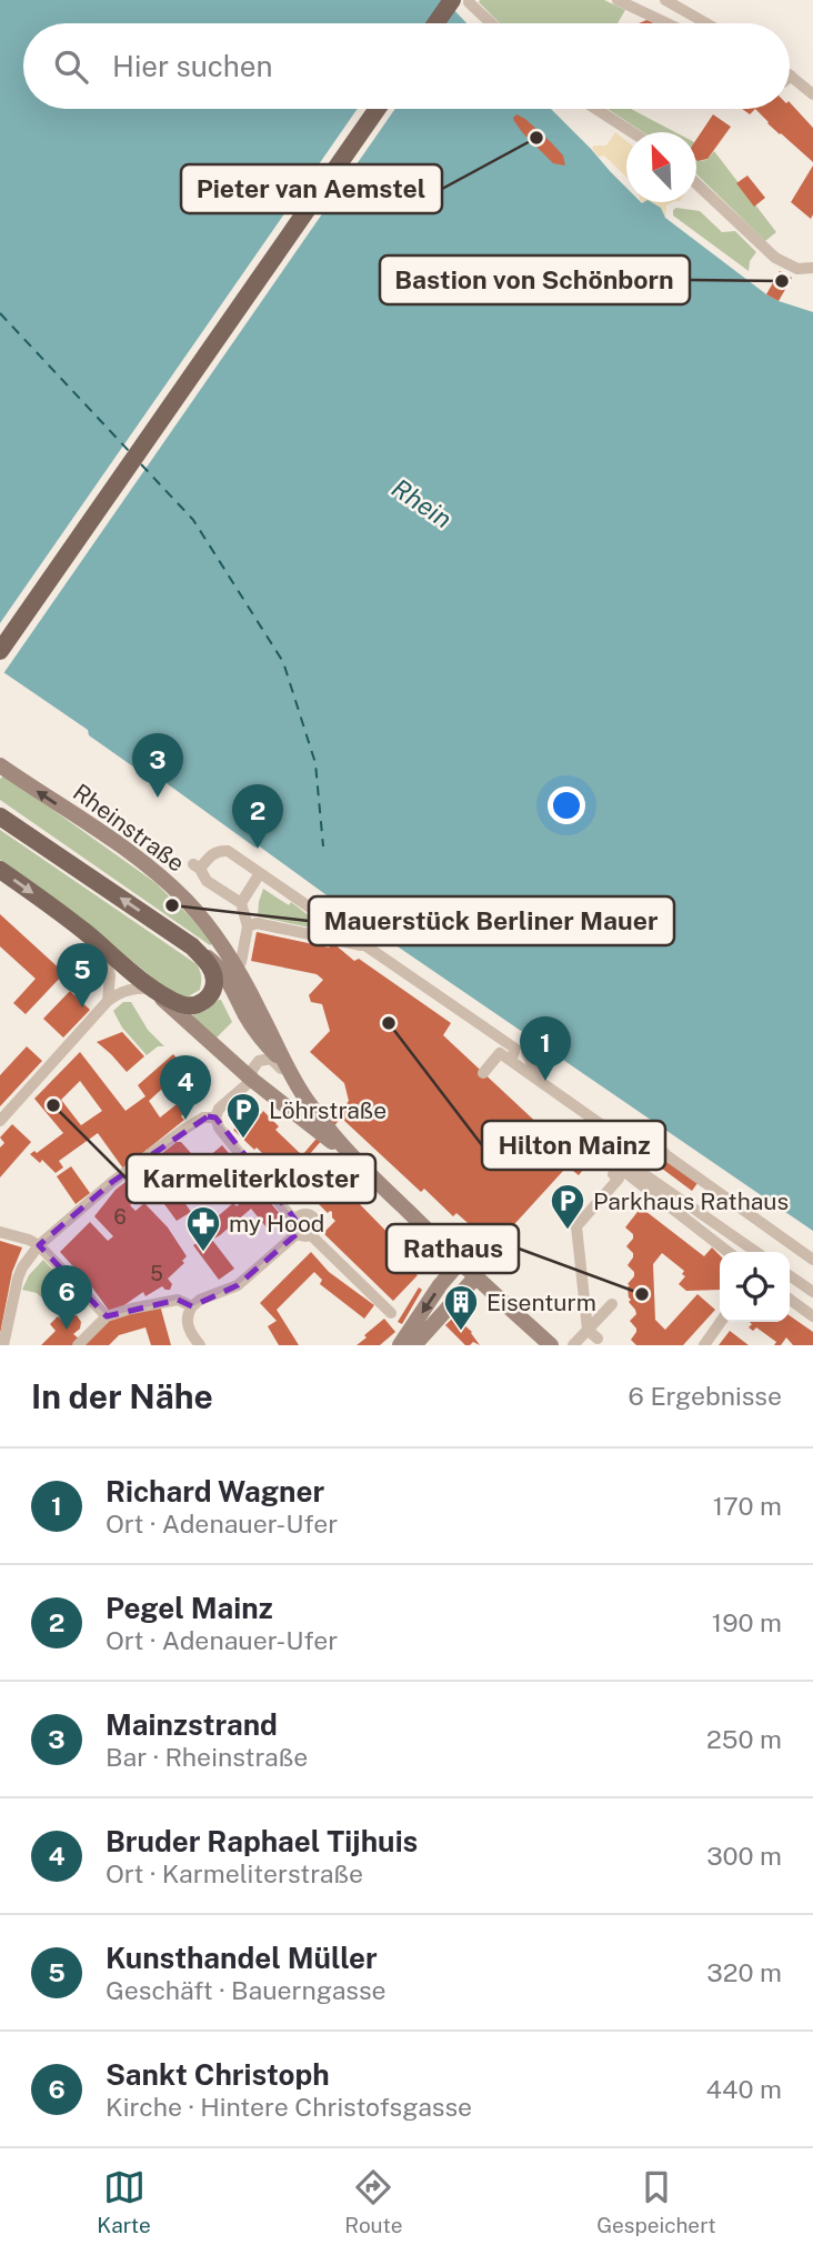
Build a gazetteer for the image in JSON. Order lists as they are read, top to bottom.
{
  "streets": {
    "main road": ["Rheinstraße"]
  },
  "water": ["Rhein"],
  "places": {
    "other": [
      "Pieter van Aemstel",
      "Bastion von Schönborn",
      "Mauerstück Berliner Mauer",
      "Hilton Mainz",
      "Karmeliterkloster",
      "Rathaus"
    ],
    "parking": ["Löhrstraße", "Parkhaus Rathaus"],
    "pharmacy": ["my Hood"],
    "building": ["Eisenturm"]
  },
  "house_numbers": ["6", "5"],
  "north": "top left",
  "page": {
    "search": "Hier suchen",
    "pins": [
      "3",
      "2",
      "5",
      "1",
      "4",
      "6"
    ],
    "heading": ["In der Nähe", "6 Ergebnisse"],
    "list": [
      {
        "mark": "1",
        "name": "Richard Wagner",
        "note": "Ort · Adenauer-Ufer",
        "value": "170 m"
      },
      {
        "mark": "2",
        "name": "Pegel Mainz",
        "note": "Ort · Adenauer-Ufer",
        "value": "190 m"
      },
      {
        "mark": "3",
        "name": "Mainzstrand",
        "note": "Bar · Rheinstraße",
        "value": "250 m"
      },
      {
        "mark": "4",
        "name": "Bruder Raphael Tijhuis",
        "note": "Ort · Karmeliterstraße",
        "value": "300 m"
      },
      {
        "mark": "5",
        "name": "Kunsthandel Müller",
        "note": "Geschäft · Bauerngasse",
        "value": "320 m"
      },
      {
        "mark": "6",
        "name": "Sankt Christoph",
        "note": "Kirche · Hintere Christofsgasse",
        "value": "440 m"
      }
    ],
    "nav": ["Karte", "Route", "Gespeichert"]
  }
}
